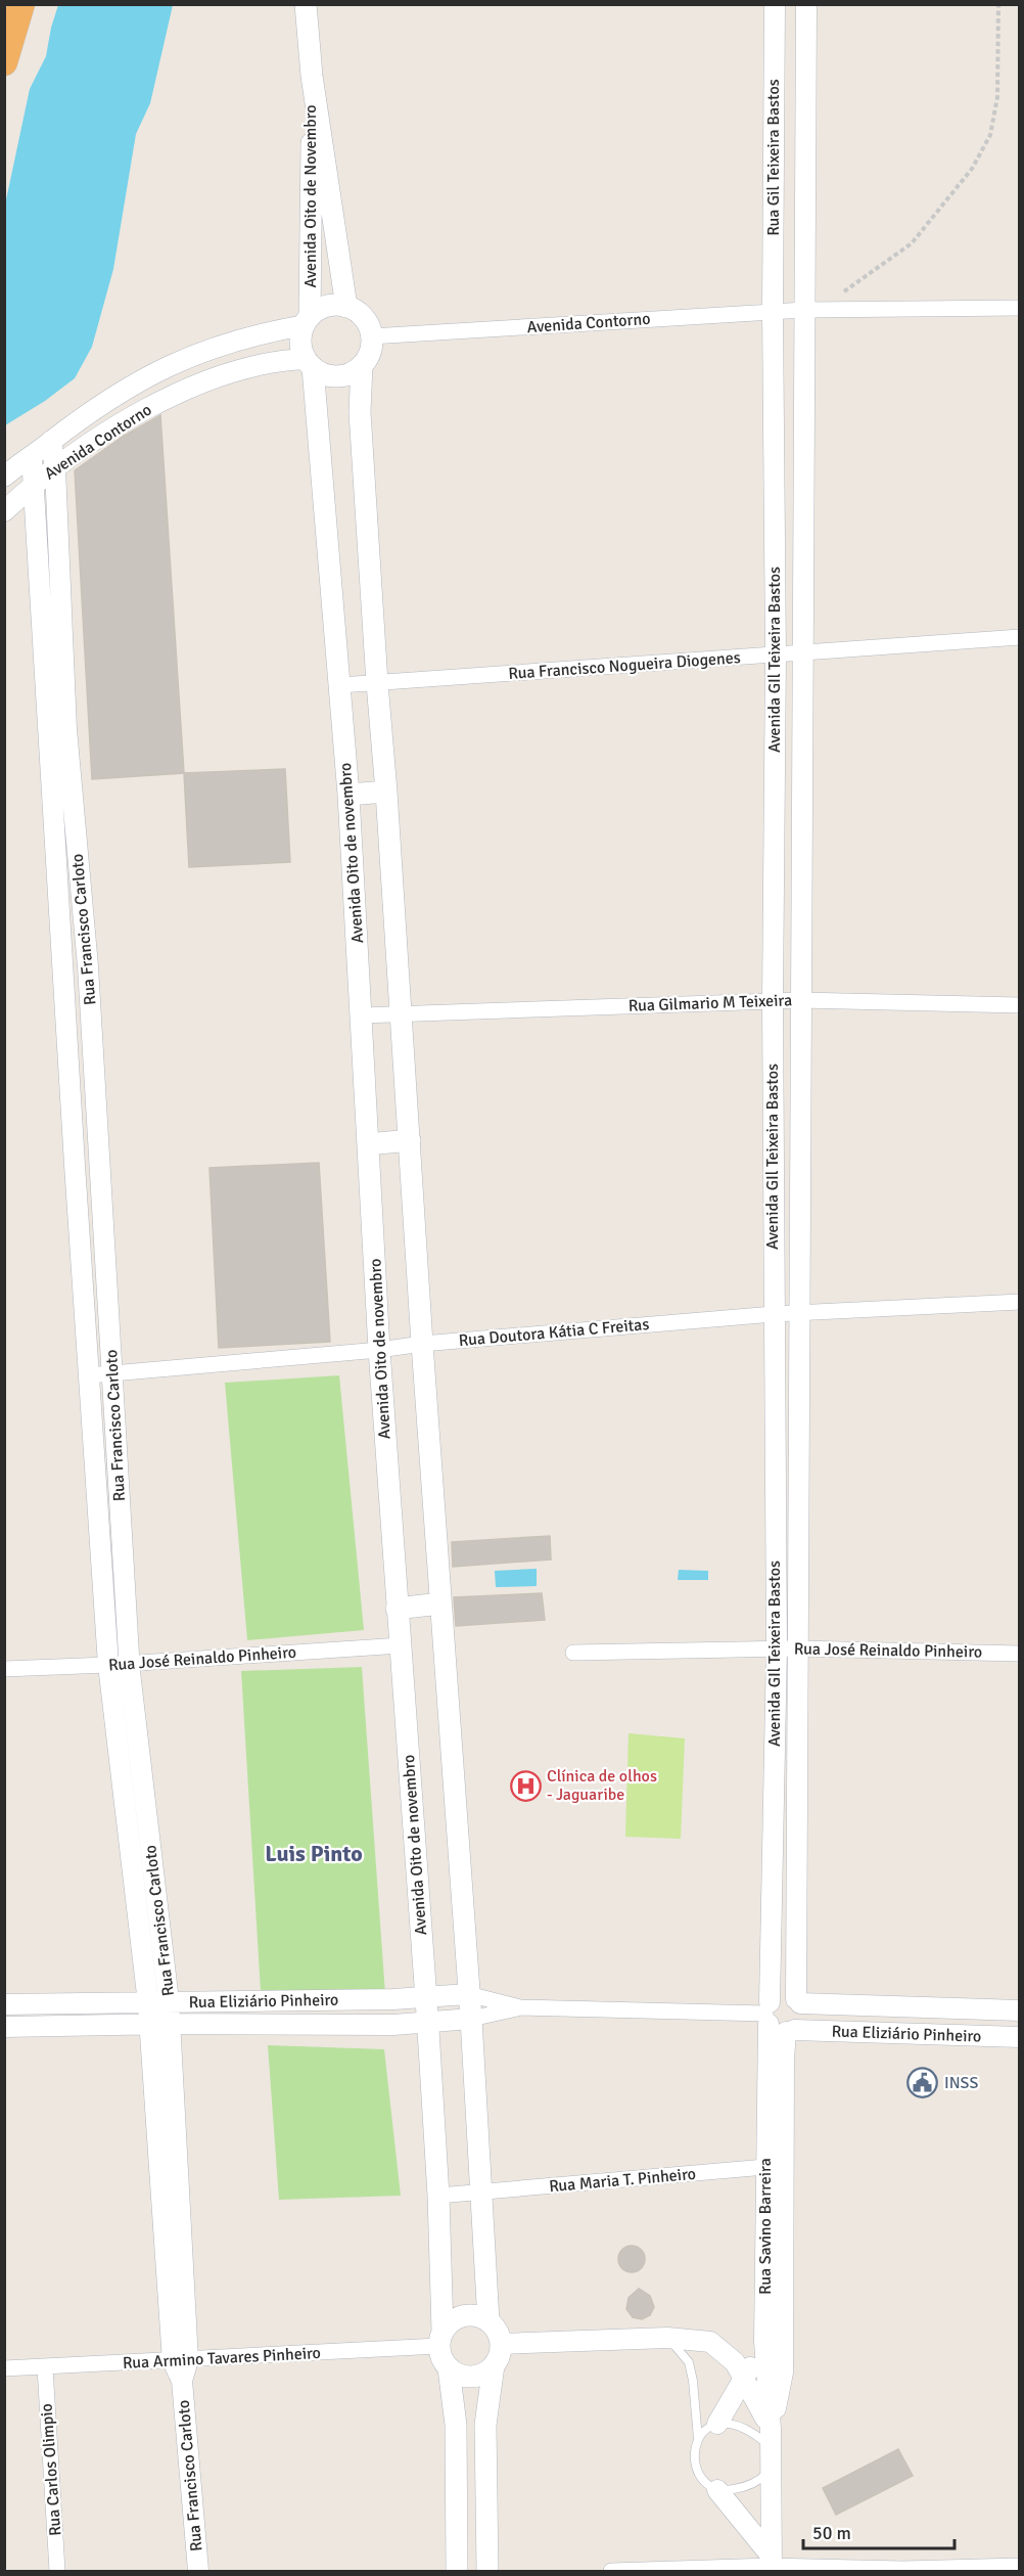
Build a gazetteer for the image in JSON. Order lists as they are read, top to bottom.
{
  "streets": {
    "main road": ["Avenida Oito de Novembro", "Avenida Oito de novembro"],
    "street": [
      "Rua Gil Teixeira Bastos",
      "Avenida Contorno",
      "Avenida GIl Teixeira Bastos",
      "Rua Francisco Nogueira Diogenes",
      "Rua Francisco Carloto",
      "Rua Gilmario M Teixeira",
      "Rua Doutora Kátia C Freitas",
      "Rua José Reinaldo Pinheiro",
      "Rua Eliziário Pinheiro",
      "Rua Maria T. Pinheiro",
      "Rua Savino Barreira",
      "Rua Armino Tavares Pinheiro",
      "Rua Carlos Olimpio"
    ]
  },
  "crossings": [
    ["Rua Gil Teixeira Bastos", "Avenida Contorno"],
    ["Rua Gil Teixeira Bastos", "Avenida GIl Teixeira Bastos"],
    ["Avenida Oito de Novembro", "Avenida Contorno"],
    ["Avenida Oito de Novembro", "Avenida Oito de novembro"],
    ["Avenida Contorno", "Avenida GIl Teixeira Bastos"],
    ["Avenida Contorno", "Avenida Oito de novembro"],
    ["Avenida Contorno", "Rua Francisco Carloto"],
    ["Avenida GIl Teixeira Bastos", "Rua Francisco Nogueira Diogenes"],
    ["Avenida GIl Teixeira Bastos", "Rua Gilmario M Teixeira"],
    ["Avenida GIl Teixeira Bastos", "Rua Doutora Kátia C Freitas"],
    ["Avenida GIl Teixeira Bastos", "Rua José Reinaldo Pinheiro"],
    ["Avenida GIl Teixeira Bastos", "Rua Eliziário Pinheiro"],
    ["Avenida GIl Teixeira Bastos", "Rua Savino Barreira"],
    ["Rua Francisco Nogueira Diogenes", "Avenida Oito de novembro"],
    ["Avenida Oito de novembro", "Rua Gilmario M Teixeira"],
    ["Avenida Oito de novembro", "Rua Doutora Kátia C Freitas"],
    ["Avenida Oito de novembro", "Rua José Reinaldo Pinheiro"],
    ["Avenida Oito de novembro", "Rua Eliziário Pinheiro"],
    ["Avenida Oito de novembro", "Rua Maria T. Pinheiro"],
    ["Avenida Oito de novembro", "Rua Savino Barreira"],
    ["Avenida Oito de novembro", "Rua Armino Tavares Pinheiro"],
    ["Rua Francisco Carloto", "Rua Doutora Kátia C Freitas"],
    ["Rua Francisco Carloto", "Rua José Reinaldo Pinheiro"],
    ["Rua Francisco Carloto", "Rua Eliziário Pinheiro"],
    ["Rua Francisco Carloto", "Rua Armino Tavares Pinheiro"],
    ["Rua Eliziário Pinheiro", "Rua Savino Barreira"],
    ["Rua Maria T. Pinheiro", "Rua Savino Barreira"],
    ["Rua Savino Barreira", "Rua Armino Tavares Pinheiro"],
    ["Rua Armino Tavares Pinheiro", "Rua Carlos Olimpio"]
  ],
  "districts": ["Luis Pinto"],
  "places": {
    "hospital": ["Clínica de olhos - Jaguaribe"],
    "public building": ["INSS"]
  },
  "scale_bar": "50 m"
}
